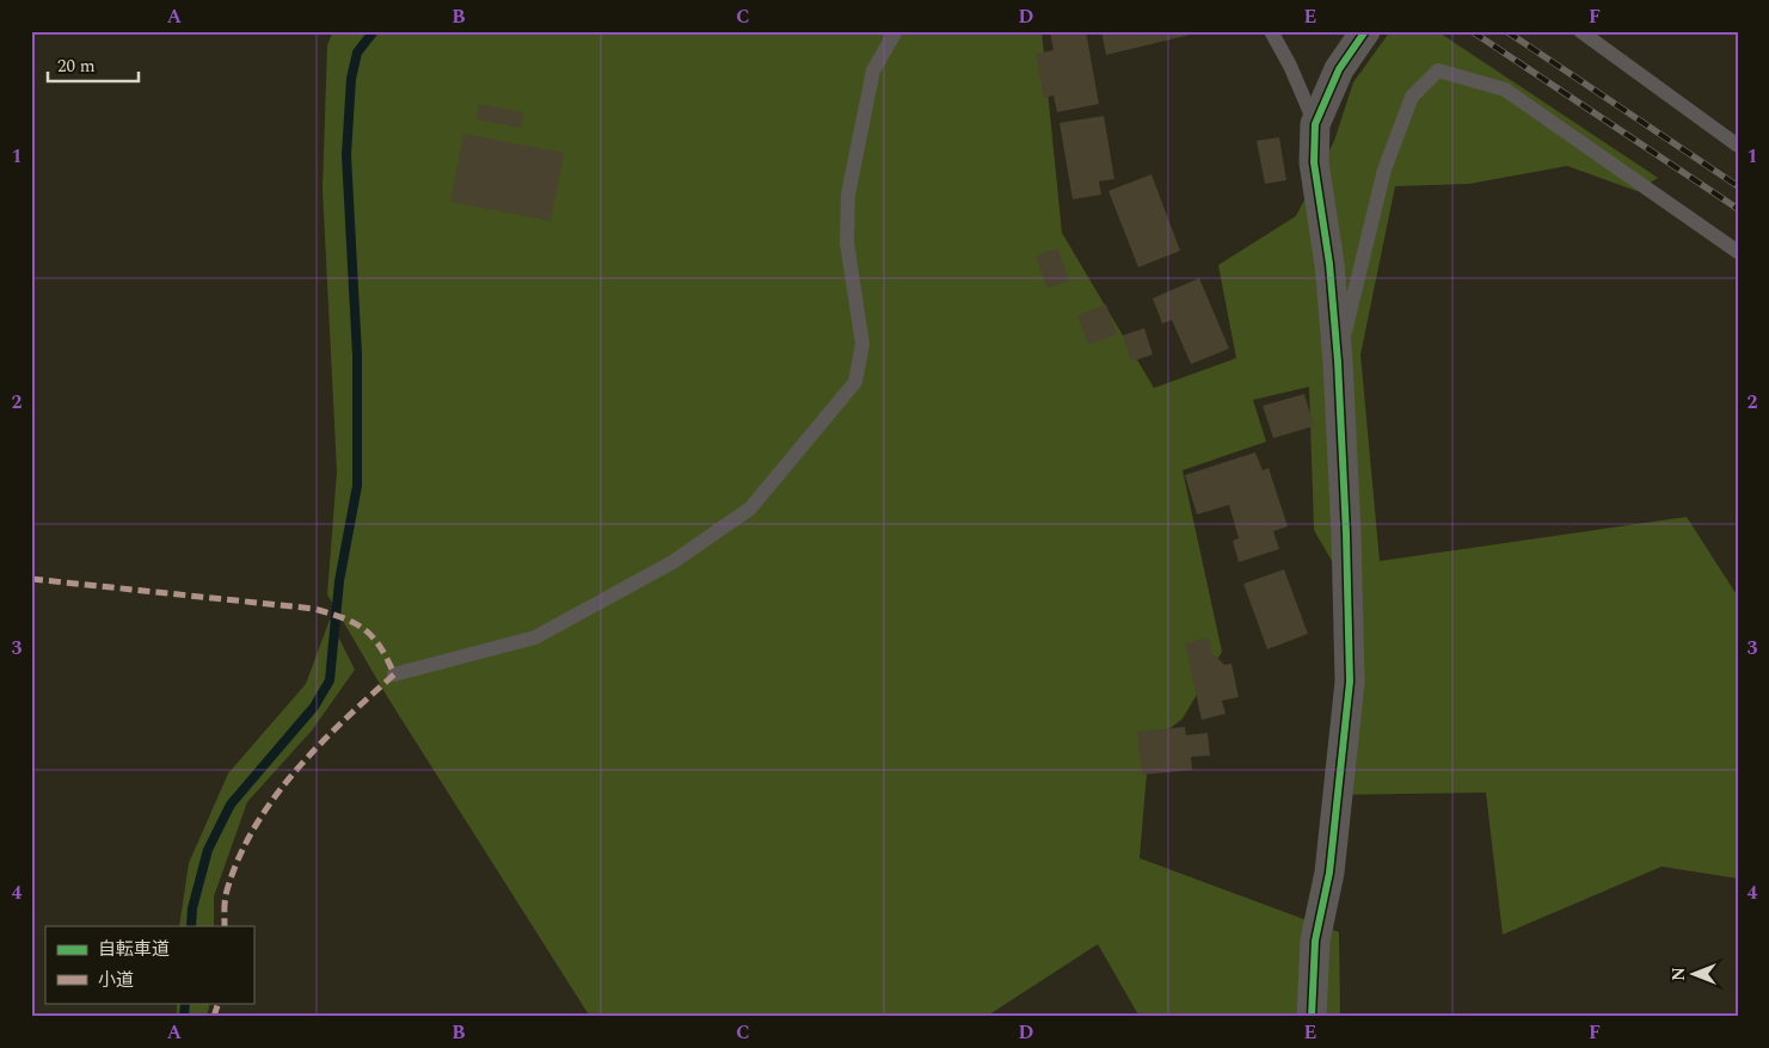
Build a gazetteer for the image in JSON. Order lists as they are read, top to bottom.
{
  "legend": ["自転車道", "小道"],
  "scale_bar": "20 m",
  "north": "left",
  "grid": {
    "columns": [
      "A",
      "B",
      "C",
      "D",
      "E",
      "F"
    ],
    "rows": [
      "1",
      "2",
      "3",
      "4"
    ]
  }
}
